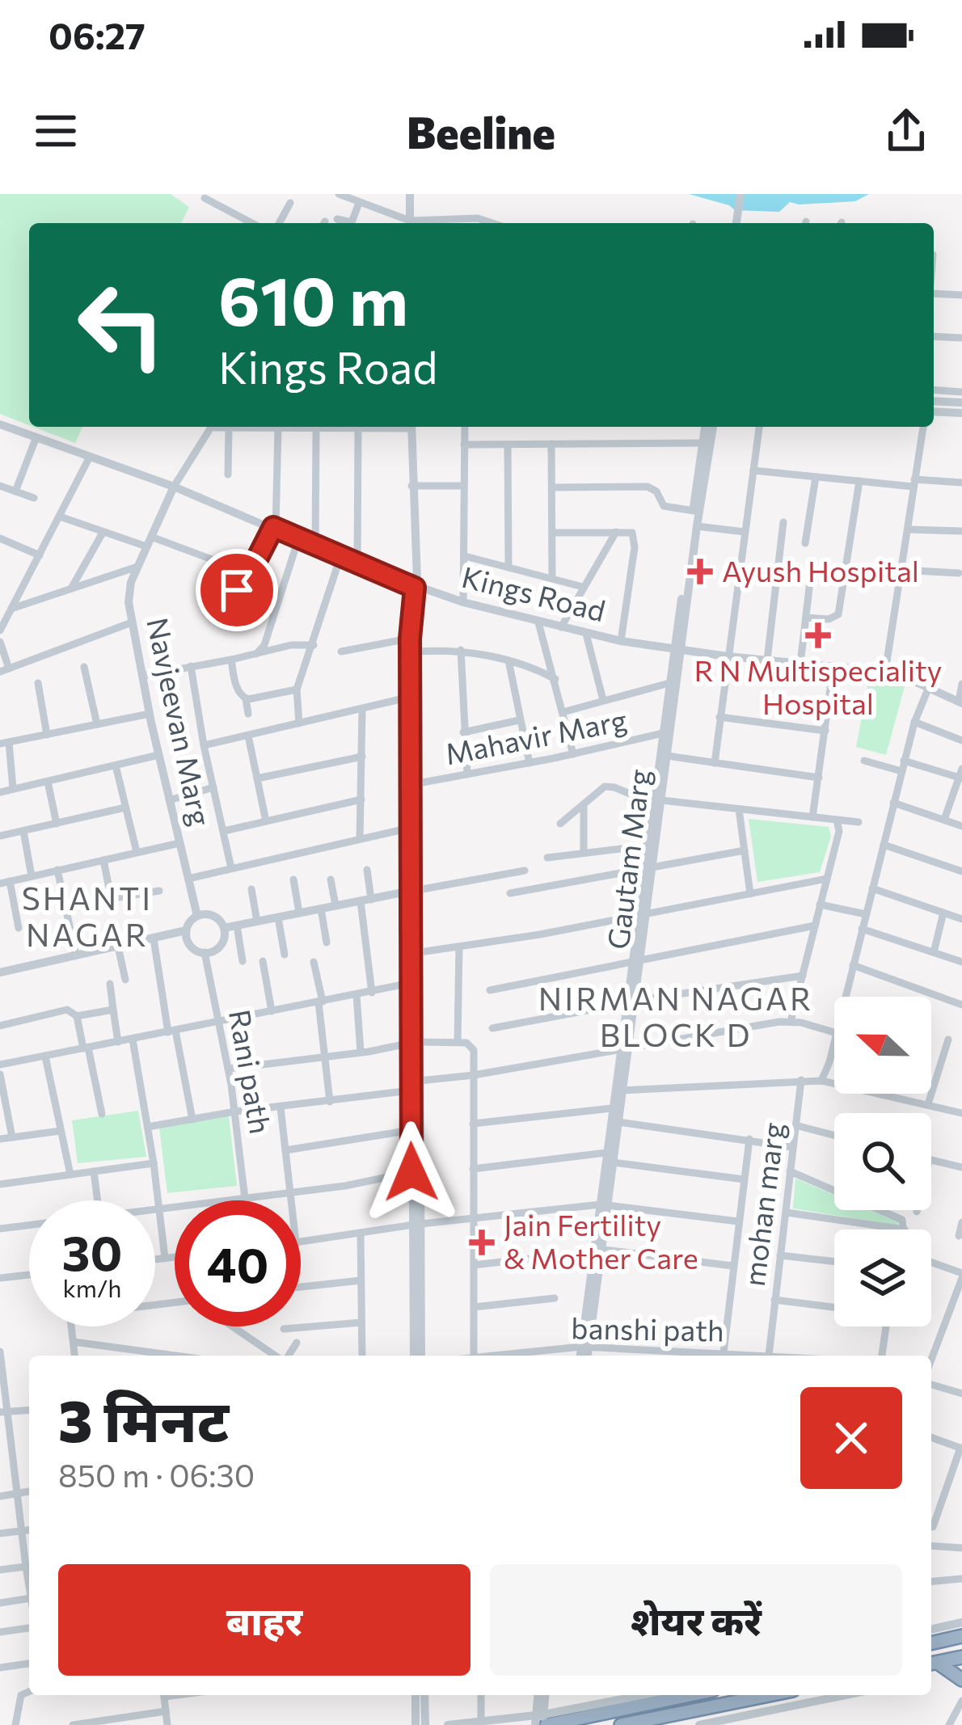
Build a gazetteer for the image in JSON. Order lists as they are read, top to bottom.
{
  "streets": {
    "street": [
      "Kings Road",
      "Navjeevan Marg",
      "Mahavir Marg",
      "Gautam Marg",
      "Rani path",
      "mohan marg",
      "banshi path"
    ]
  },
  "crossings": [
    ["Kings Road", "Navjeevan Marg"],
    ["Kings Road", "Gautam Marg"],
    ["Navjeevan Marg", "Rani path"],
    ["Gautam Marg", "banshi path"],
    ["mohan marg", "banshi path"]
  ],
  "districts": ["SHANTI NAGAR", "NIRMAN NAGAR BLOCK D"],
  "places": {
    "health": ["Ayush Hospital", "R N Multispeciality Hospital", "Jain Fertility & Mother Care"]
  },
  "north": "left",
  "page": {
    "status": "06:27",
    "header": "Beeline",
    "turn": ["610 m", "Kings Road"],
    "speed": "30 km/h",
    "limit": "40",
    "heading": ["3 मिनट", "850 m · 06:30"],
    "buttons": ["बाहर", "शेयर करें"]
  }
}
